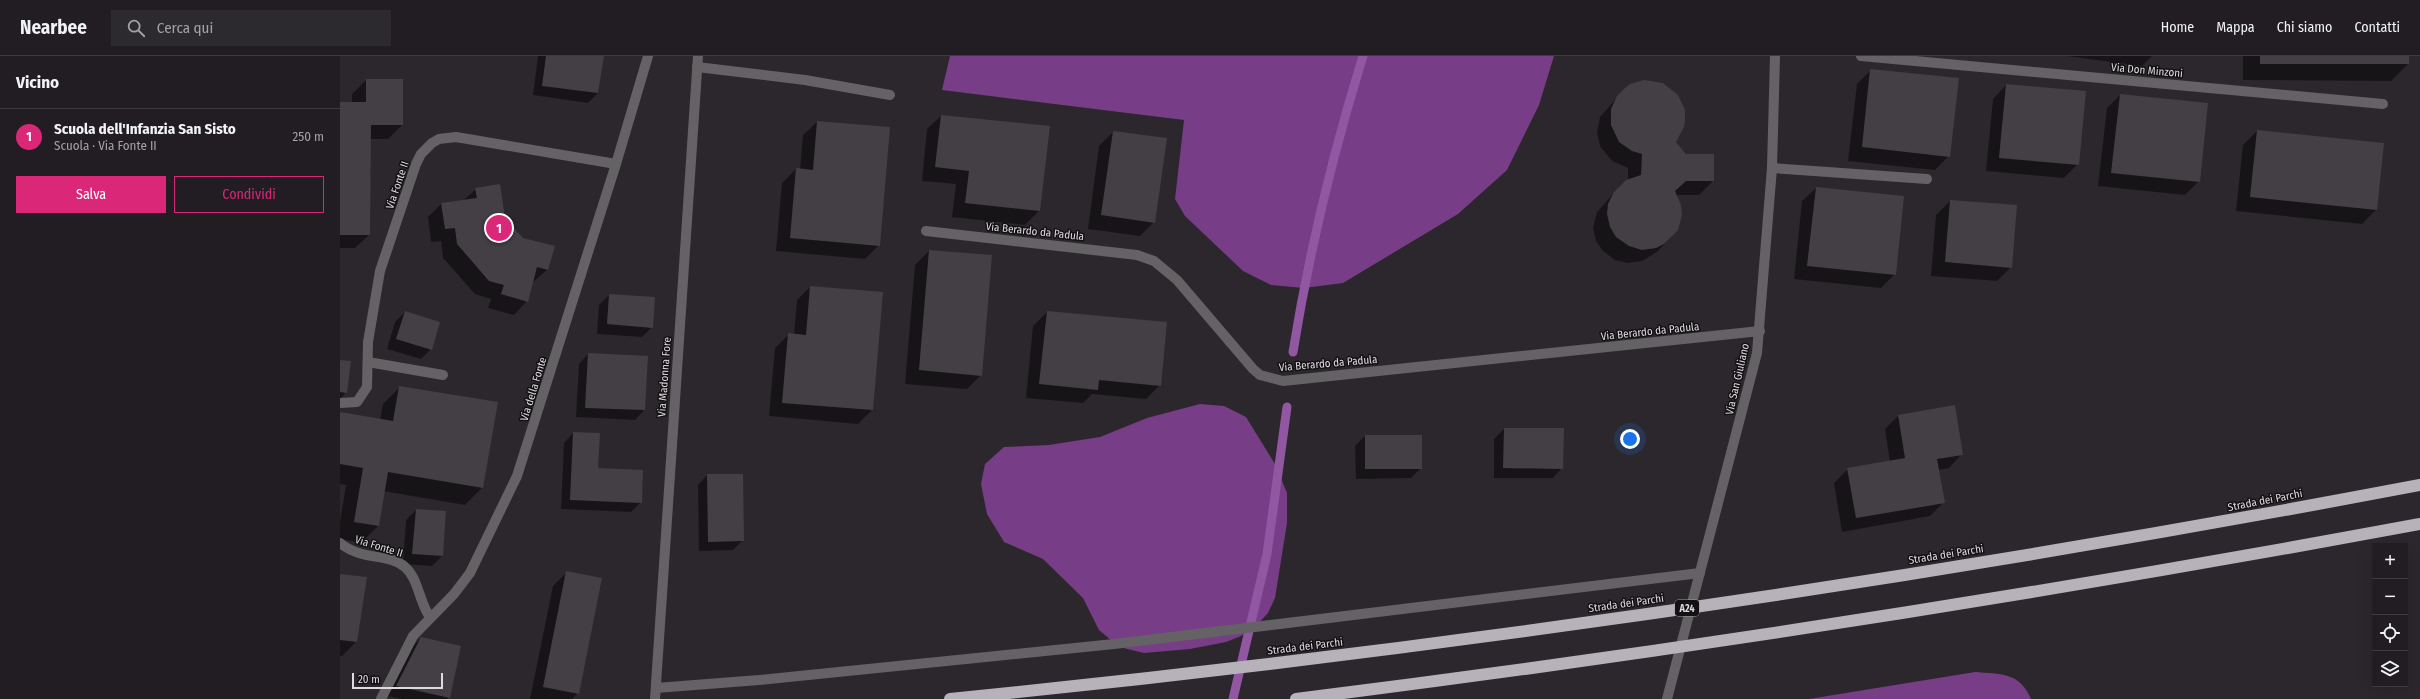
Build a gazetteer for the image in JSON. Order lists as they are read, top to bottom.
{
  "streets": {
    "highway": ["Strada dei Parchi", "A24"],
    "street": [
      "Via Don Minzoni",
      "Via Fonte II",
      "Via Berardo da Padula",
      "Via Madonna Fore",
      "Via San Giuliano",
      "Via della Fonte"
    ]
  },
  "crossings": [
    ["Via Fonte II", "Via della Fonte"],
    ["Via Berardo da Padula", "Via San Giuliano"]
  ],
  "scale_bar": "20 m",
  "page": {
    "header": "Nearbee",
    "search": "Cerca qui",
    "nav": [
      "Home",
      "Mappa",
      "Chi siamo",
      "Contatti"
    ],
    "heading": "Vicino",
    "list": [
      {
        "mark": "1",
        "name": "Scuola dell'Infanzia San Sisto",
        "note": "Scuola · Via Fonte II",
        "value": "250 m"
      }
    ],
    "buttons": ["Salva", "Condividi"],
    "pins": "1",
    "map_buttons": ["+", "−"],
    "scale": "20 m"
  }
}
